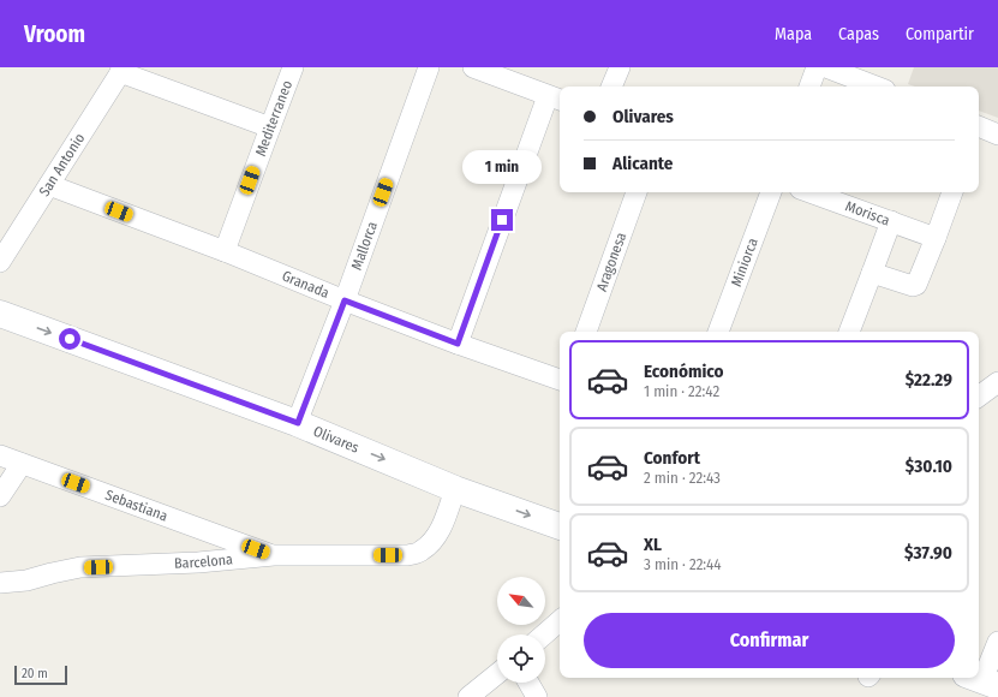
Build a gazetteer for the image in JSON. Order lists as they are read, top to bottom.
{
  "streets": {
    "main road": ["Olivares"],
    "street": [
      "Mediterraneo",
      "San Antonio",
      "Morisca",
      "Mallorca",
      "Aragonesa",
      "Miniorca",
      "Granada",
      "Sebastiana",
      "Barcelona"
    ]
  },
  "crossings": [
    ["Mediterraneo", "Granada"],
    ["San Antonio", "Granada"],
    ["Mallorca", "Granada"],
    ["Mallorca", "Olivares"],
    ["Olivares", "Barcelona"],
    ["Sebastiana", "Barcelona"]
  ],
  "one_way": ["Olivares"],
  "scale_bar": "20 m",
  "north": "top left",
  "page": {
    "header": "Vroom",
    "nav": ["Mapa", "Capas", "Compartir"],
    "banner": ["Olivares", "Alicante"],
    "bubble": "1 min",
    "list": [
      {
        "name": "Económico",
        "note": "1 min · 22:42",
        "value": "$22.29"
      },
      {
        "name": "Confort",
        "note": "2 min · 22:43",
        "value": "$30.10"
      },
      {
        "name": "XL",
        "note": "3 min · 22:44",
        "value": "$37.90"
      }
    ],
    "buttons": "Confirmar",
    "scale": "20 m"
  }
}
